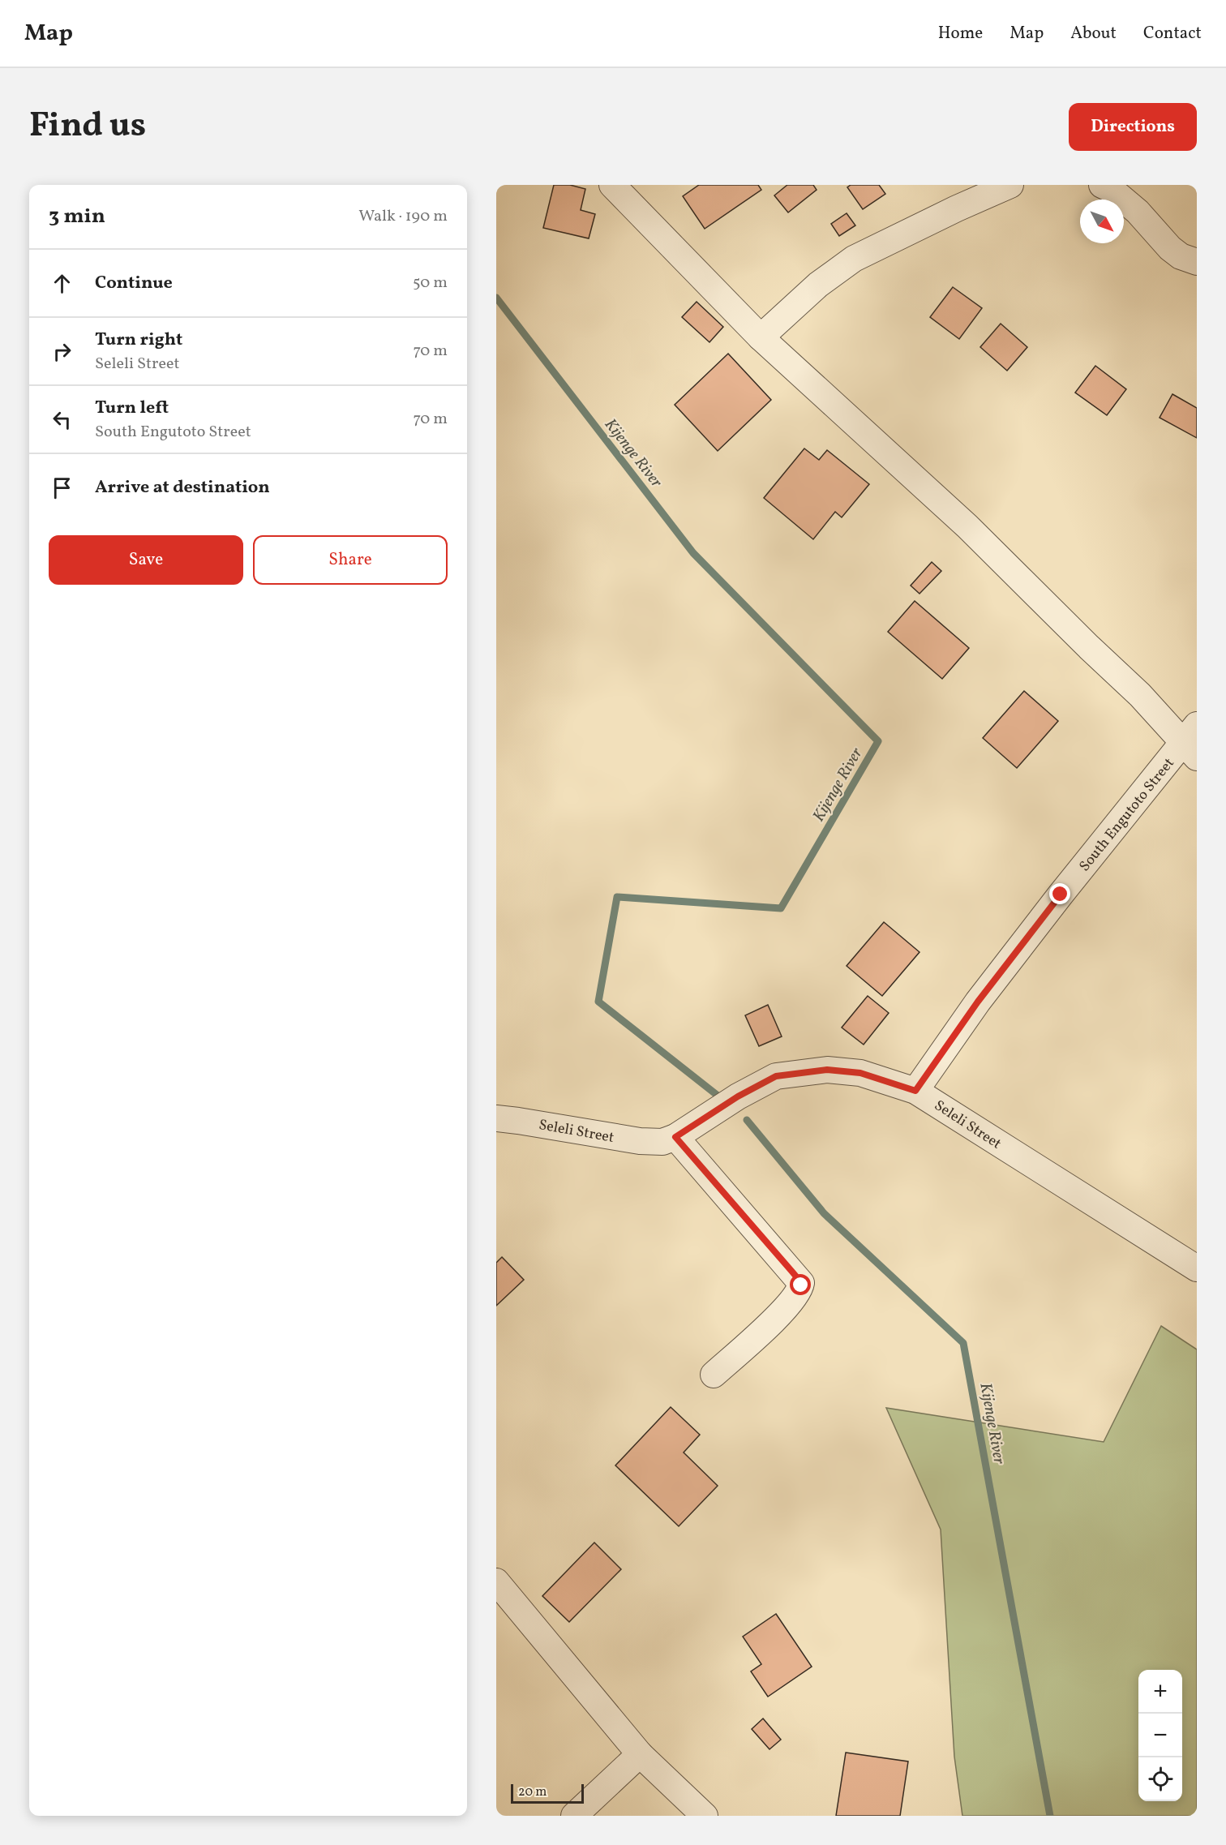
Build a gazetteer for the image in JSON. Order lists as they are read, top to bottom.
{
  "streets": {
    "street": ["South Engutoto Street", "Seleli Street"]
  },
  "crossings": [
    ["South Engutoto Street", "Seleli Street"]
  ],
  "water": ["Kijenge River"],
  "scale_bar": "20 m",
  "north": "bottom right",
  "page": {
    "header": "Map",
    "nav": [
      "Home",
      "Map",
      "About",
      "Contact"
    ],
    "title": "Find us",
    "buttons": [
      "Directions",
      ["Save", "Share"]
    ],
    "heading": ["3 min", "Walk · 190 m"],
    "list": [
      ["Continue", "50 m"],
      ["Turn right", "Seleli Street", "70 m"],
      ["Turn left", "South Engutoto Street", "70 m"],
      "Arrive at destination"
    ],
    "map_buttons": ["+", "−"],
    "scale": "20 m"
  }
}
